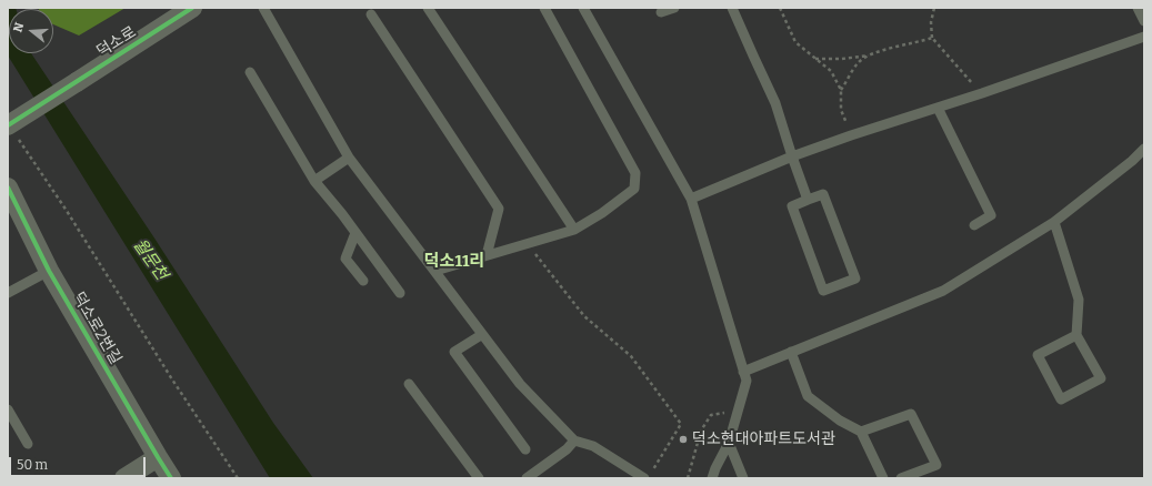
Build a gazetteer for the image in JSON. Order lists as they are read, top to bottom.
{
  "streets": {
    "street": ["덕소로", "덕소로2번길"]
  },
  "districts": ["덕소11리"],
  "water": ["월문천"],
  "places": ["덕소현대아파트도서관"],
  "scale_bar": "50 m",
  "north": "left"
}
